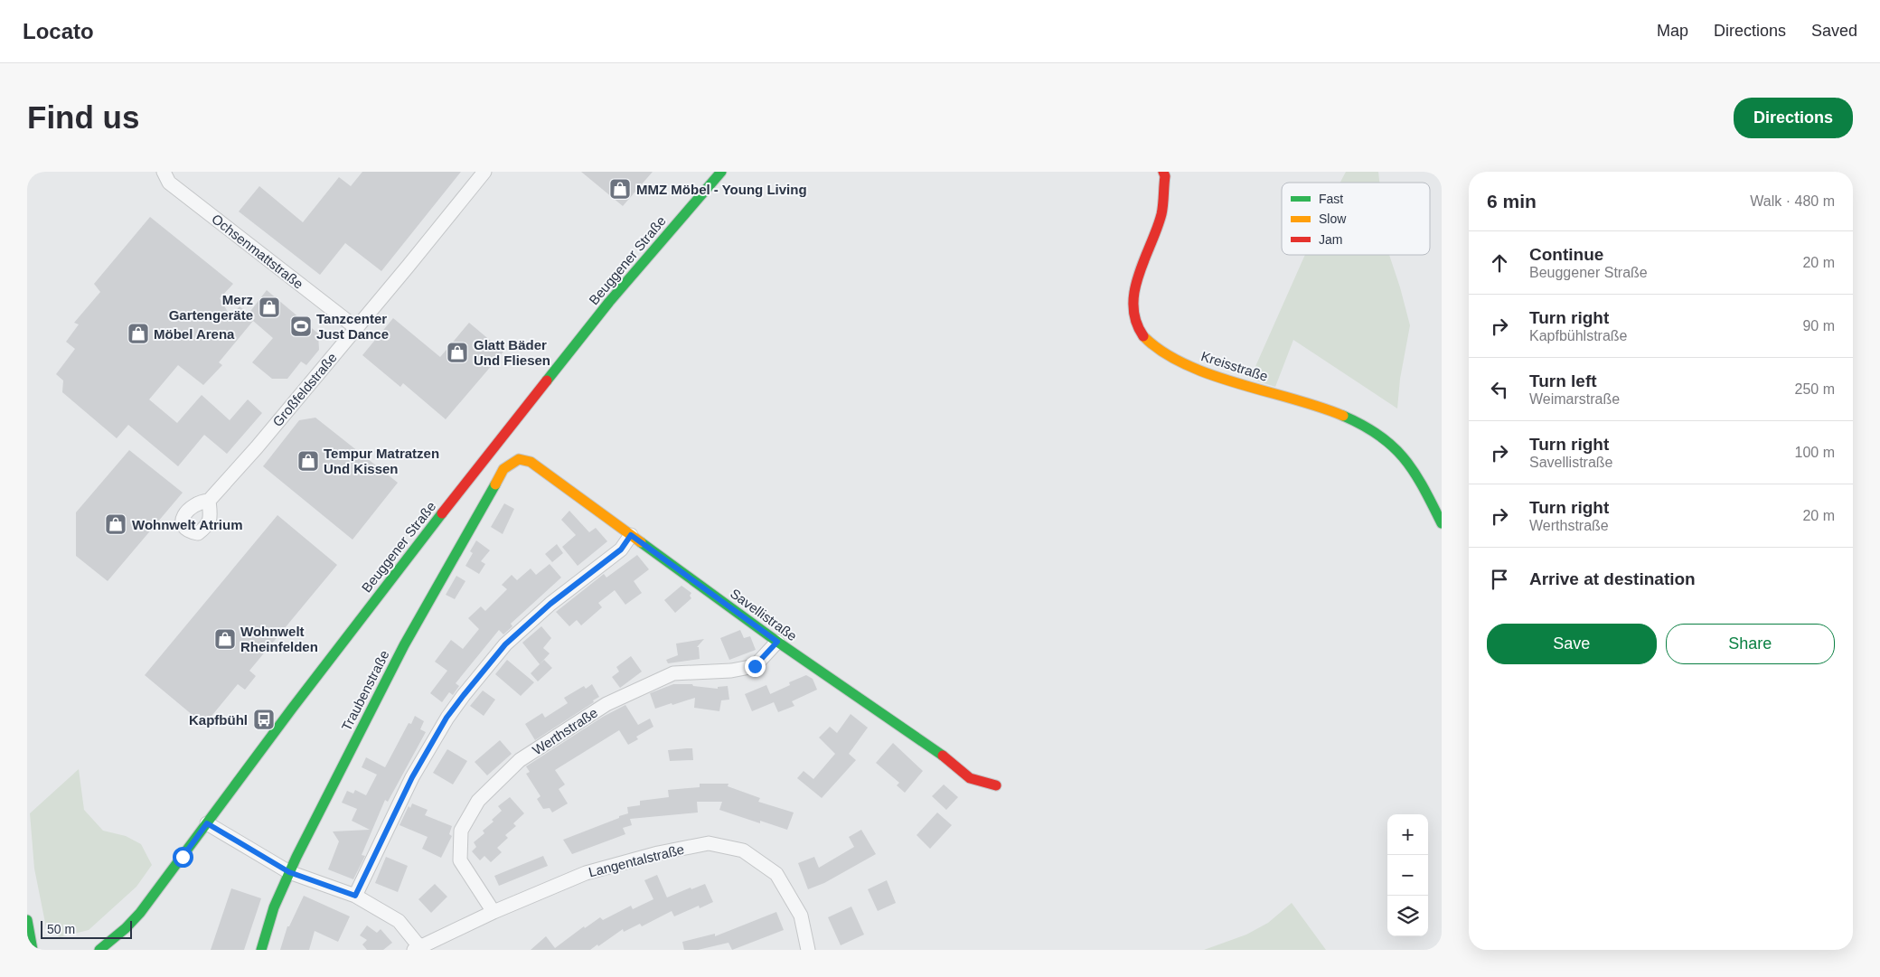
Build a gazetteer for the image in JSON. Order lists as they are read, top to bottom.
{
  "streets": {
    "street": [
      "Ochsenmattstraße",
      "Beuggener Straße",
      "Kreisstraße",
      "Großfeldstraße",
      "Savellistraße",
      "Traubenstraße",
      "Werthstraße",
      "Langentalstraße"
    ]
  },
  "crossings": [
    ["Ochsenmattstraße", "Großfeldstraße"],
    ["Savellistraße", "Traubenstraße"],
    ["Savellistraße", "Werthstraße"],
    ["Werthstraße", "Langentalstraße"]
  ],
  "places": {
    "shop": [
      "MMZ Möbel - Young Living",
      "Merz Gartengeräte",
      "Möbel Arena",
      "Glatt Bäder Und Fliesen",
      "Tempur Matratzen Und Kissen",
      "Wohnwelt Atrium",
      "Wohnwelt Rheinfelden"
    ],
    "sports": ["Tanzcenter Just Dance"],
    "bus stop": ["Kapfbühl"]
  },
  "legend": ["Fast", "Slow", "Jam"],
  "scale_bar": "50 m",
  "page": {
    "header": "Locato",
    "nav": ["Map", "Directions", "Saved"],
    "buttons": [
      "Directions",
      ["Save", "Share"]
    ],
    "title": "Find us",
    "heading": ["6 min", "Walk · 480 m"],
    "list": [
      ["Continue", "Beuggener Straße", "20 m"],
      ["Turn right", "Kapfbühlstraße", "90 m"],
      ["Turn left", "Weimarstraße", "250 m"],
      ["Turn right", "Savellistraße", "100 m"],
      ["Turn right", "Werthstraße", "20 m"],
      "Arrive at destination"
    ],
    "map_buttons": ["+", "−"],
    "scale": "50 m"
  }
}
